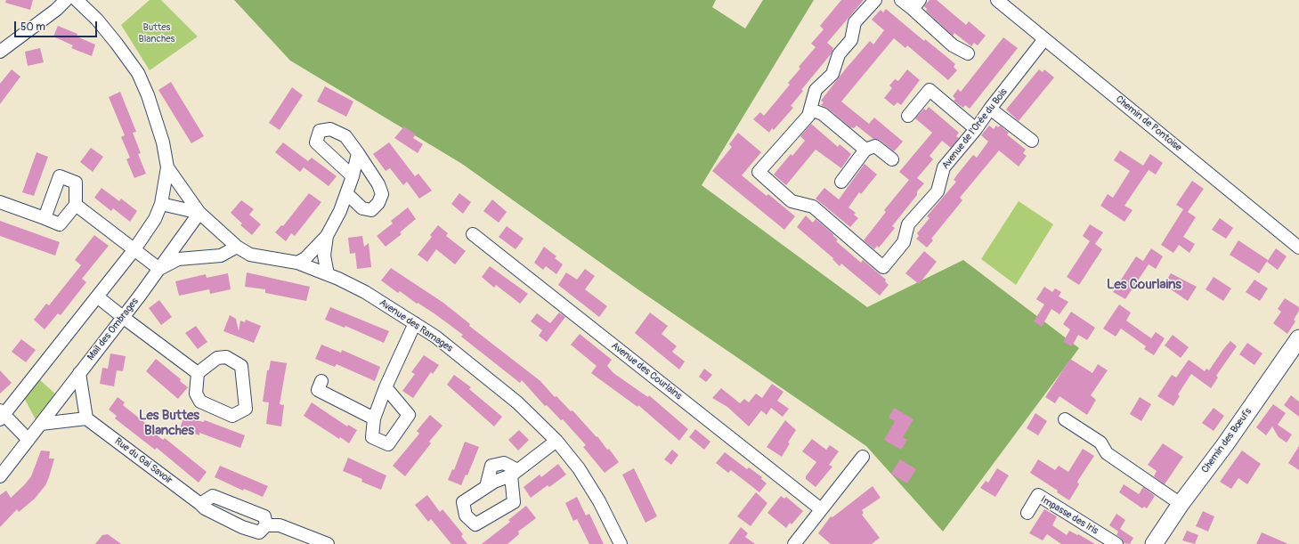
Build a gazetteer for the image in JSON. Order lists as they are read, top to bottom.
{
  "streets": {
    "street": [
      "Chemin de Pontoise",
      "Avenue de l'Orée du Bois",
      "Avenue des Ramages",
      "Mail des Ombrages",
      "Avenue des Courlains",
      "Chemin des Bœufs",
      "Rue du Gai Savoir",
      "Impasse des Iris"
    ]
  },
  "crossings": [
    ["Chemin de Pontoise", "Avenue de l'Orée du Bois"],
    ["Avenue des Ramages", "Mail des Ombrages"]
  ],
  "districts": ["Les Courlains", "Les Buttes Blanches"],
  "parks": ["Buttes Blanches"],
  "scale_bar": "50 m"
}
